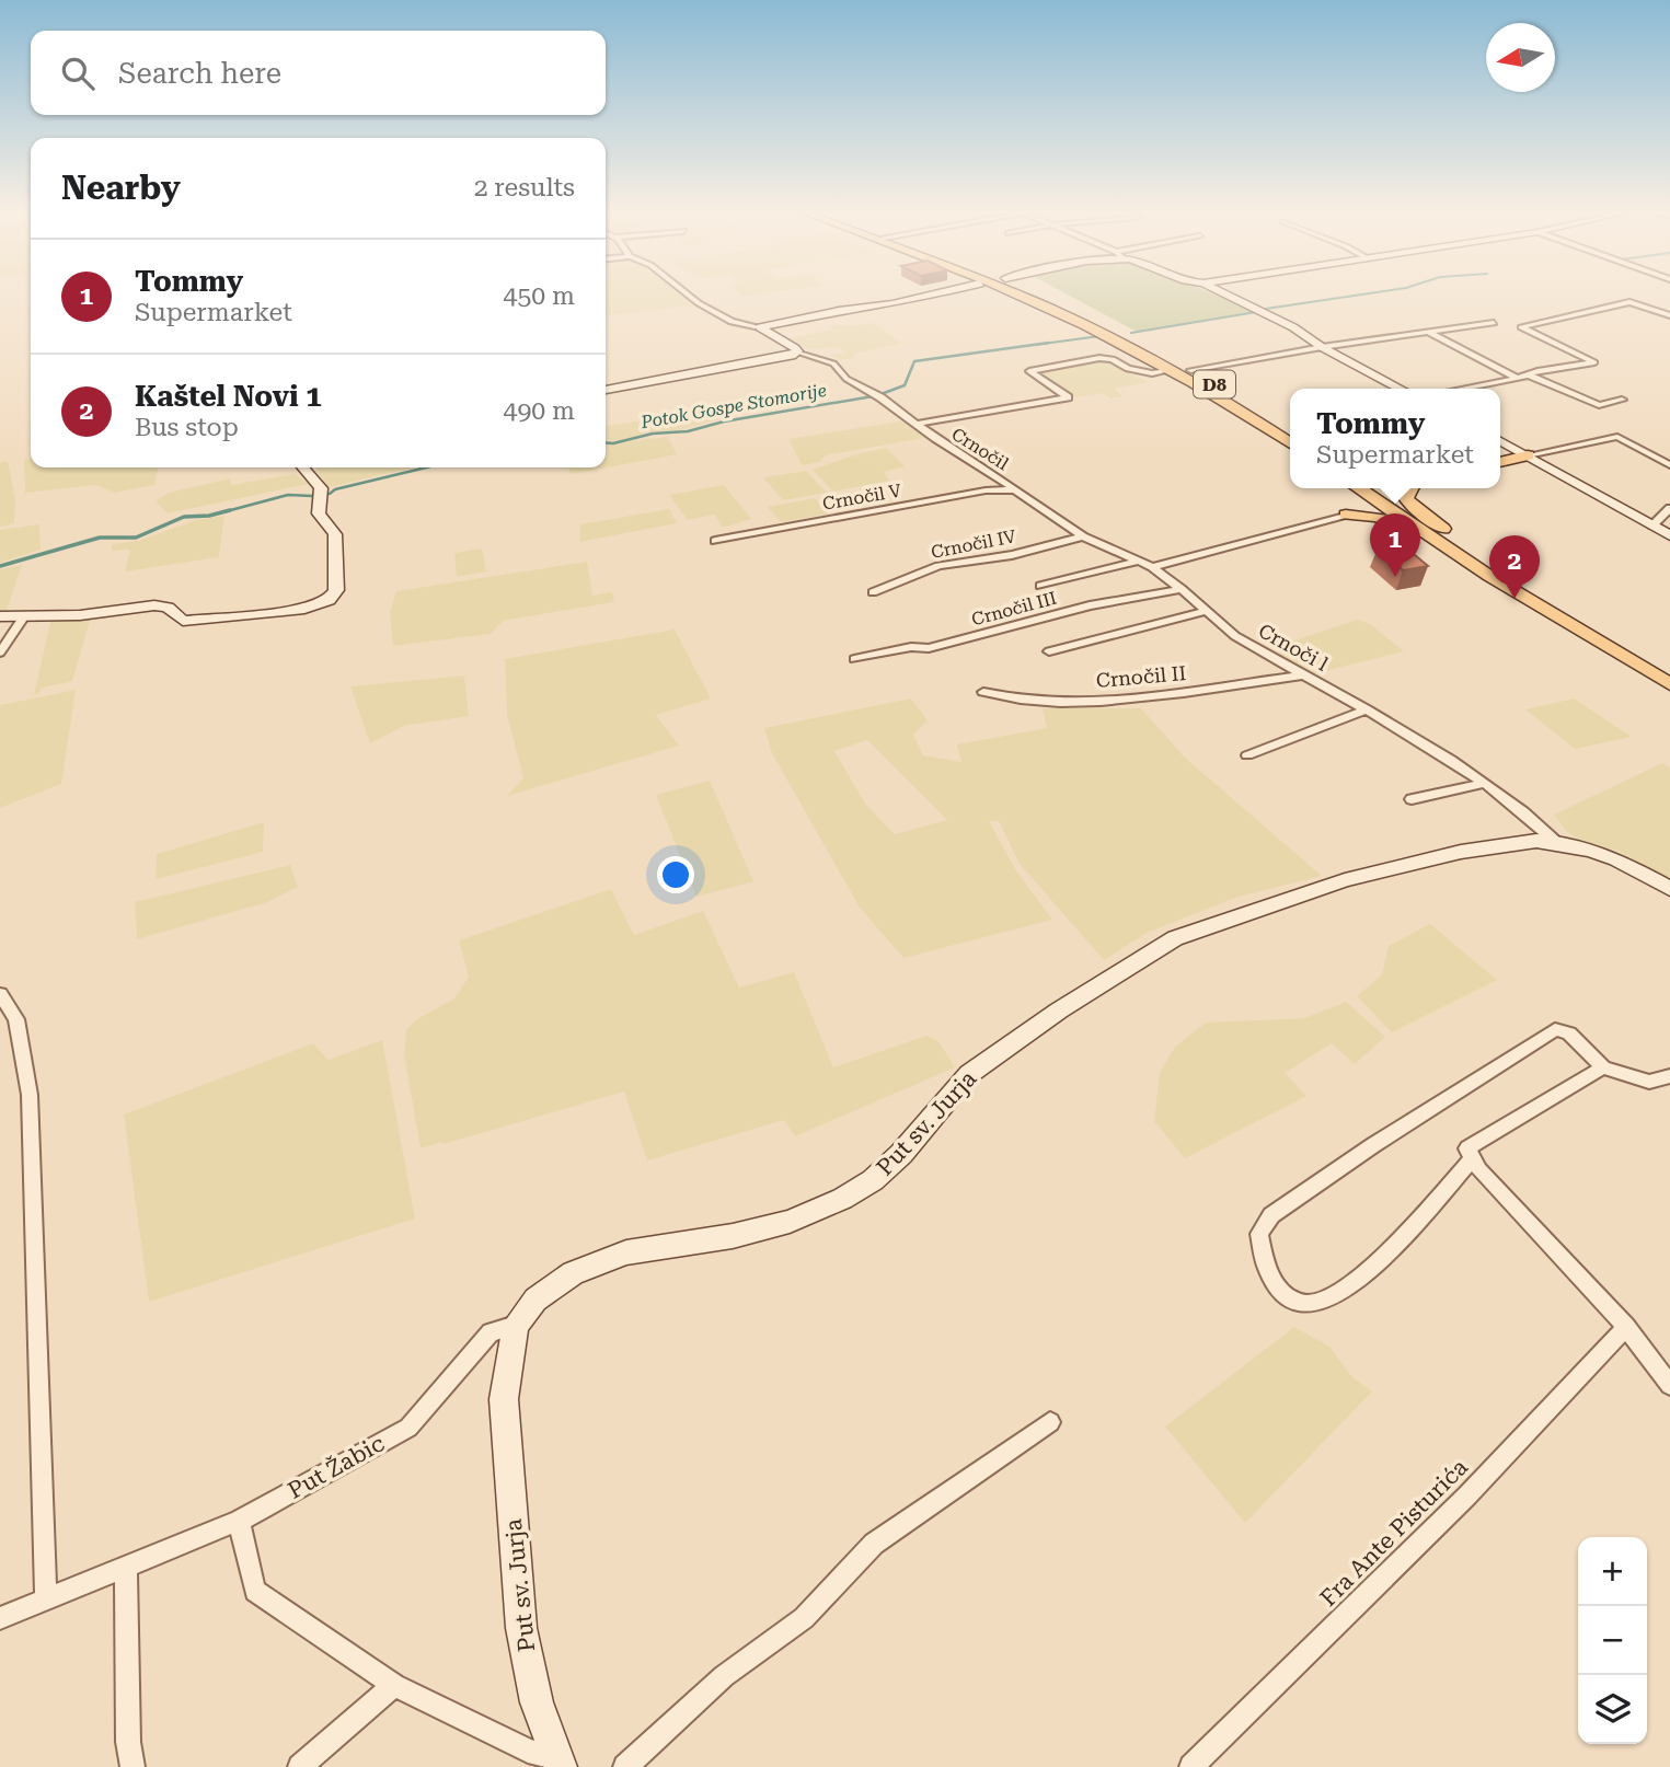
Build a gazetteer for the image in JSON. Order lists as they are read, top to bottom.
{
  "streets": {
    "main road": ["D8"],
    "street": [
      "Crnočil",
      "Crnočil V",
      "Crnočil IV",
      "Crnočil III",
      "Crnoči l",
      "Crnočil II",
      "Put sv. Jurja",
      "Put Žabic",
      "Fra Ante Pisturića"
    ]
  },
  "crossings": [
    ["Crnočil", "Crnočil V"],
    ["Crnočil", "Crnočil IV"],
    ["Crnočil", "Crnoči l"],
    ["Crnočil III", "Crnoči l"],
    ["Crnoči l", "Crnočil II"],
    ["Crnoči l", "Put sv. Jurja"],
    ["Put sv. Jurja", "Put Žabic"]
  ],
  "water": ["Potok Gospe Stomorije"],
  "north": "left",
  "page": {
    "search": "Search here",
    "heading": ["Nearby", "2 results"],
    "list": [
      {
        "mark": "1",
        "name": "Tommy",
        "note": "Supermarket",
        "value": "450 m"
      },
      {
        "mark": "2",
        "name": "Kaštel Novi 1",
        "note": "Bus stop",
        "value": "490 m"
      }
    ],
    "popup": ["Tommy", "Supermarket"],
    "pins": ["1", "2"],
    "map_buttons": ["+", "−"]
  }
}
